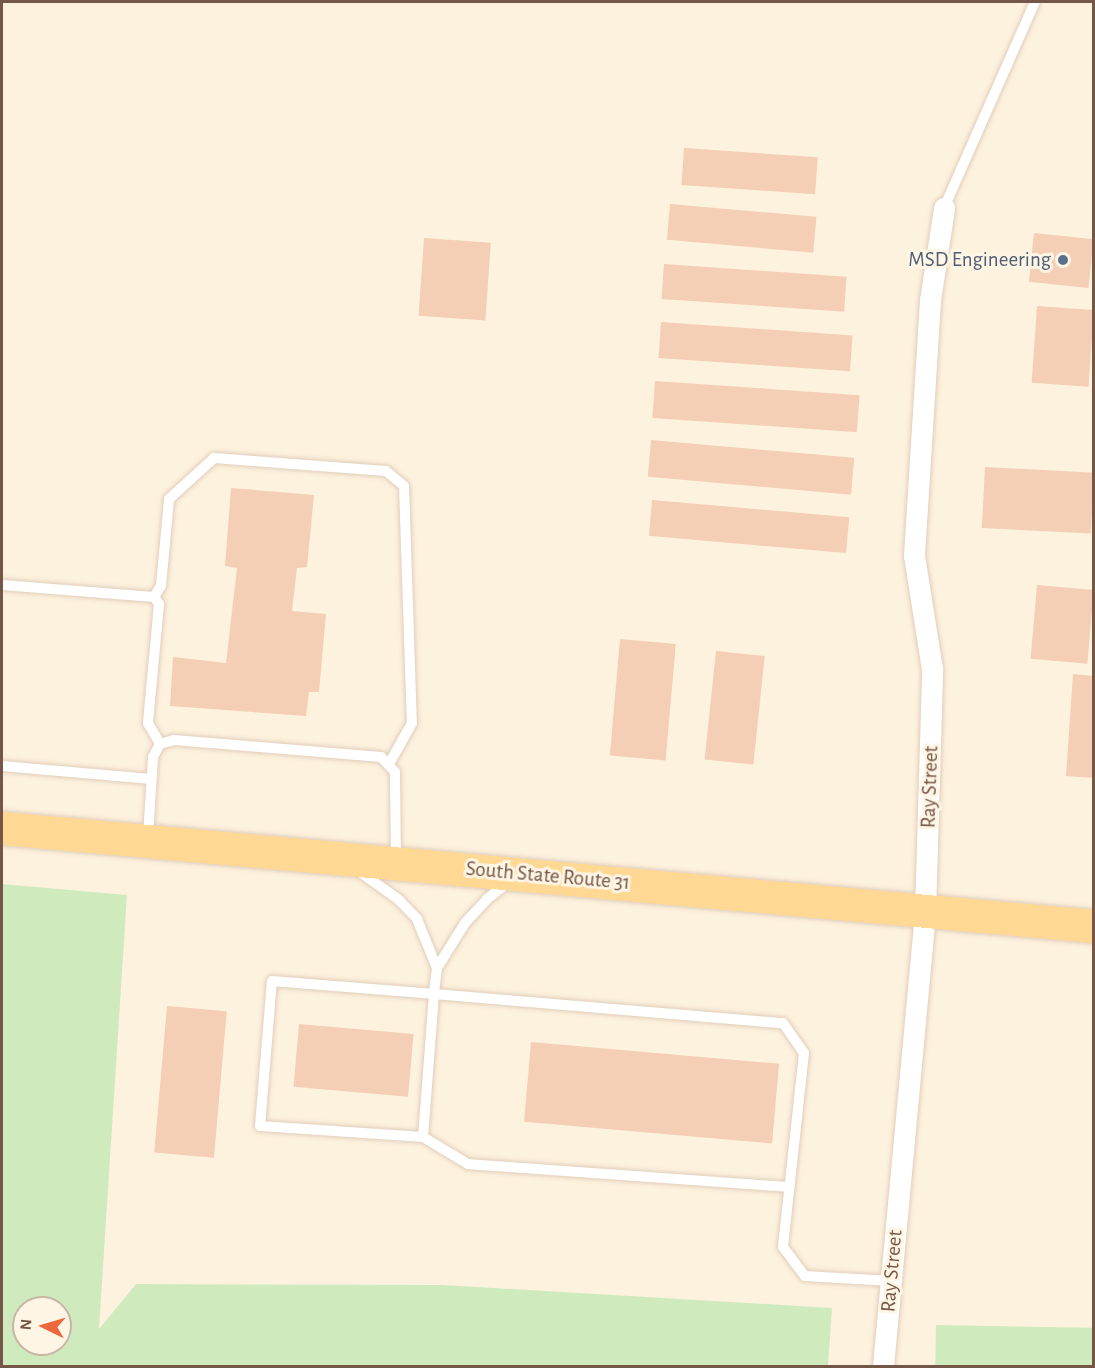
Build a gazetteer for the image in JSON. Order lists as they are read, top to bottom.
{
  "streets": {
    "main road": ["South State Route 31"],
    "street": ["Ray Street"]
  },
  "crossings": [
    ["Ray Street", "South State Route 31"]
  ],
  "places": ["MSD Engineering"],
  "north": "left"
}
